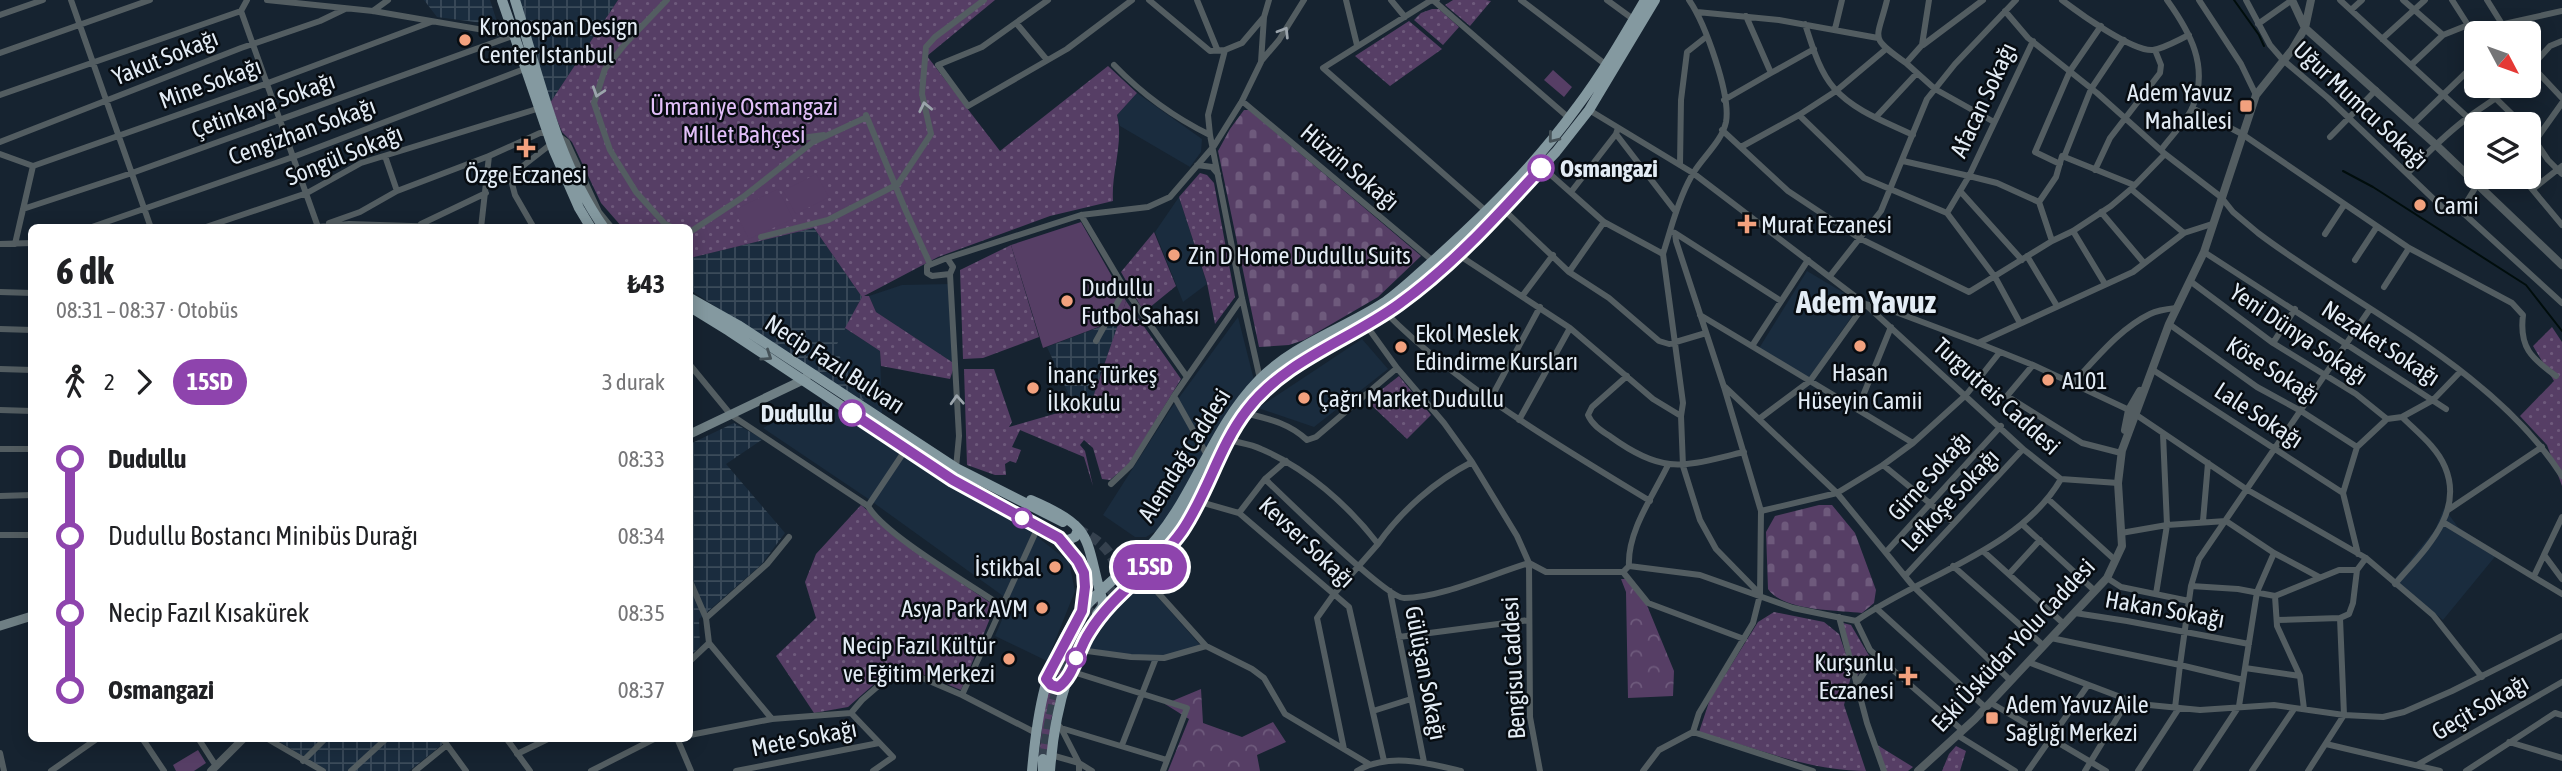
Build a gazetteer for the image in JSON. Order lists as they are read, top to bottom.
{
  "streets": {
    "main road": ["Necip Fazıl Bulvarı", "Alemdağ Caddesi"],
    "street": [
      "Yakut Sokağı",
      "Mine Sokağı",
      "Afacan Sokağı",
      "Çetinkaya Sokağı",
      "Uğur Mumcu Sokağı",
      "Cengizhan Sokağı",
      "Songül Sokağı",
      "Hüzün Sokağı",
      "Yeni Dünya Sokağı",
      "Nezaket Sokağı",
      "Köse Sokağı",
      "Turgutreis Caddesi",
      "Lale Sokağı",
      "Girne Sokağı",
      "Lefkoşe Sokağı",
      "Kevser Sokağı",
      "Hakan Sokağı",
      "Eski Üsküdar Yolu Caddesi",
      "Bengisu Caddesi",
      "Gülüşan Sokağı",
      "Geçit Sokağı",
      "Mete Sokağı"
    ]
  },
  "crossings": [
    ["Uğur Mumcu Sokağı", "Eski Üsküdar Yolu Caddesi"],
    ["Hüzün Sokağı", "Alemdağ Caddesi"],
    ["Yeni Dünya Sokağı", "Nezaket Sokağı"],
    ["Yeni Dünya Sokağı", "Köse Sokağı"],
    ["Yeni Dünya Sokağı", "Lale Sokağı"],
    ["Yeni Dünya Sokağı", "Eski Üsküdar Yolu Caddesi"],
    ["Nezaket Sokağı", "Eski Üsküdar Yolu Caddesi"],
    ["Necip Fazıl Bulvarı", "Alemdağ Caddesi"],
    ["Köse Sokağı", "Lale Sokağı"],
    ["Köse Sokağı", "Eski Üsküdar Yolu Caddesi"],
    ["Turgutreis Caddesi", "Girne Sokağı"],
    ["Turgutreis Caddesi", "Lefkoşe Sokağı"],
    ["Turgutreis Caddesi", "Eski Üsküdar Yolu Caddesi"],
    ["Lale Sokağı", "Eski Üsküdar Yolu Caddesi"],
    ["Hakan Sokağı", "Eski Üsküdar Yolu Caddesi"]
  ],
  "districts": ["Adem Yavuz"],
  "parks": ["Ümraniye Osmangazi Millet Bahçesi"],
  "places": {
    "other": [
      "Kronospan Design Center Istanbul",
      "Osmangazi",
      "Cami",
      "Zin D Home Dudullu Suits",
      "Dudullu Futbol Sahası",
      "Hasan Hüseyin Camii",
      "Ekol Meslek Edindirme Kursları",
      "A101",
      "İnanç Türkeş İlkokulu",
      "Çağrı Market Dudullu",
      "Dudullu",
      "İstikbal",
      "Asya Park AVM",
      "Necip Fazıl Kültür ve Eğitim Merkezi"
    ],
    "transit": ["Adem Yavuz Mahallesi", "Adem Yavuz Aile Sağlığı Merkezi"],
    "health": ["Özge Eczanesi", "Murat Eczanesi", "Kurşunlu Eczanesi"]
  },
  "lines": ["bus line 15SD"],
  "north": "bottom right",
  "page": {
    "on_map": "15SD",
    "heading": ["6 dk", "08:31 – 08:37 · Otobüs", "₺43"],
    "legs": ["2", "15SD", "3 durak"],
    "list": [
      {
        "name": "Dudullu",
        "value": "08:33"
      },
      {
        "name": "Dudullu Bostancı Minibüs Durağı",
        "value": "08:34"
      },
      {
        "name": "Necip Fazıl Kısakürek",
        "value": "08:35"
      },
      {
        "name": "Osmangazi",
        "value": "08:37"
      }
    ]
  }
}
